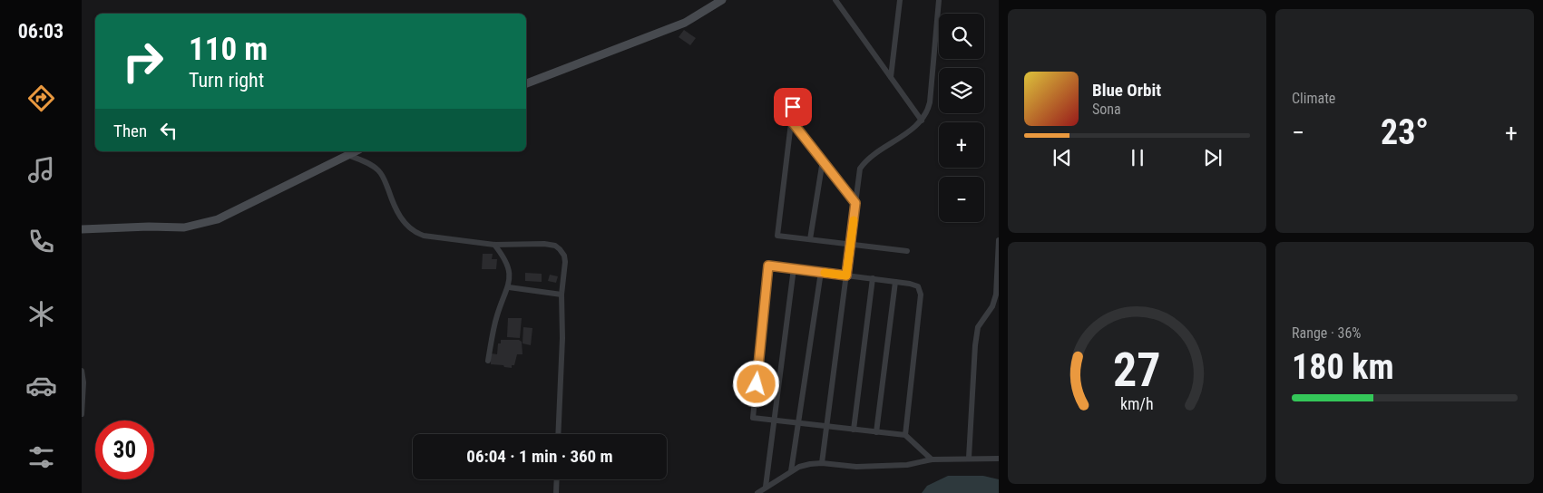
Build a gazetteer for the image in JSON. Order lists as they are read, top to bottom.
{
  "page": {
    "tabs": "06:03",
    "tile": [
      "Climate",
      ["Range · 36%", "180 km"]
    ],
    "map_buttons": ["+", "−"],
    "turn": ["110 m", "Turn right"],
    "song": ["Blue Orbit", "Sona"],
    "then": "Then",
    "heat": ["−", "23°", "+"],
    "limit": "30",
    "trip": "06:04 · 1 min · 360 m",
    "gauge": ["27", "km/h"]
  }
}
